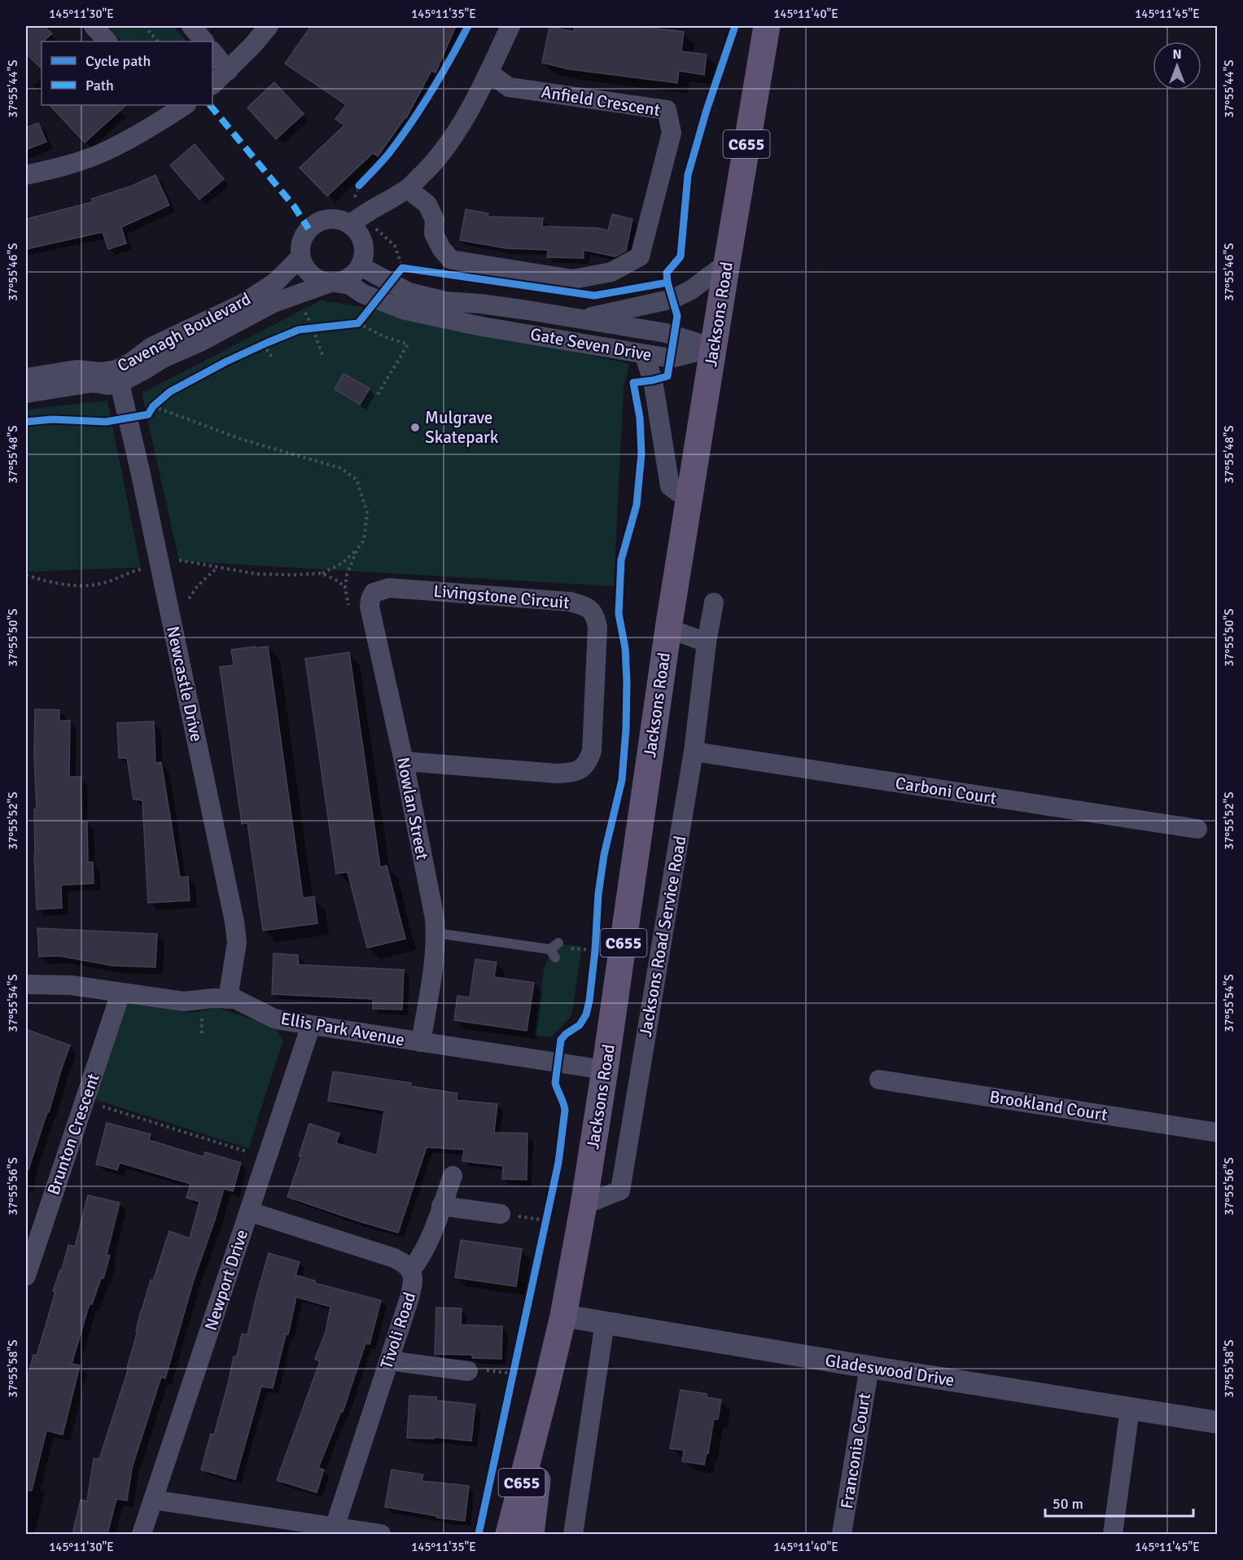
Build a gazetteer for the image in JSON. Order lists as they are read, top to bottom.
{
  "streets": {
    "main road": ["C655", "Jacksons Road"],
    "street": [
      "Anfield Crescent",
      "Cavenagh Boulevard",
      "Gate Seven Drive",
      "Livingstone Circuit",
      "Newcastle Drive",
      "Carboni Court",
      "Nowlan Street",
      "Jacksons Road Service Road",
      "Ellis Park Avenue",
      "Brookland Court",
      "Brunton Crescent",
      "Newport Drive",
      "Tivoli Road",
      "Gladeswood Drive",
      "Franconia Court"
    ]
  },
  "crossings": [
    ["Jacksons Road", "Gate Seven Drive"],
    ["Jacksons Road", "Jacksons Road Service Road"],
    ["Jacksons Road", "Ellis Park Avenue"],
    ["Jacksons Road", "Gladeswood Drive"],
    ["Cavenagh Boulevard", "Gate Seven Drive"],
    ["Cavenagh Boulevard", "Newcastle Drive"],
    ["Livingstone Circuit", "Nowlan Street"],
    ["Newcastle Drive", "Ellis Park Avenue"],
    ["Carboni Court", "Jacksons Road Service Road"],
    ["Nowlan Street", "Ellis Park Avenue"],
    ["Ellis Park Avenue", "Brunton Crescent"],
    ["Ellis Park Avenue", "Newport Drive"],
    ["Newport Drive", "Tivoli Road"],
    ["Gladeswood Drive", "Franconia Court"]
  ],
  "places": ["Mulgrave Skatepark"],
  "legend": ["Cycle path", "Path"],
  "scale_bar": "50 m",
  "north": "top",
  "coordinates": [
    "145°11'30\"E",
    "145°11'35\"E",
    "145°11'40\"E",
    "145°11'45\"E",
    "37°55'44\"S",
    "37°55'46\"S",
    "37°55'48\"S",
    "37°55'50\"S",
    "37°55'52\"S",
    "37°55'54\"S",
    "37°55'56\"S",
    "37°55'58\"S"
  ]
}
